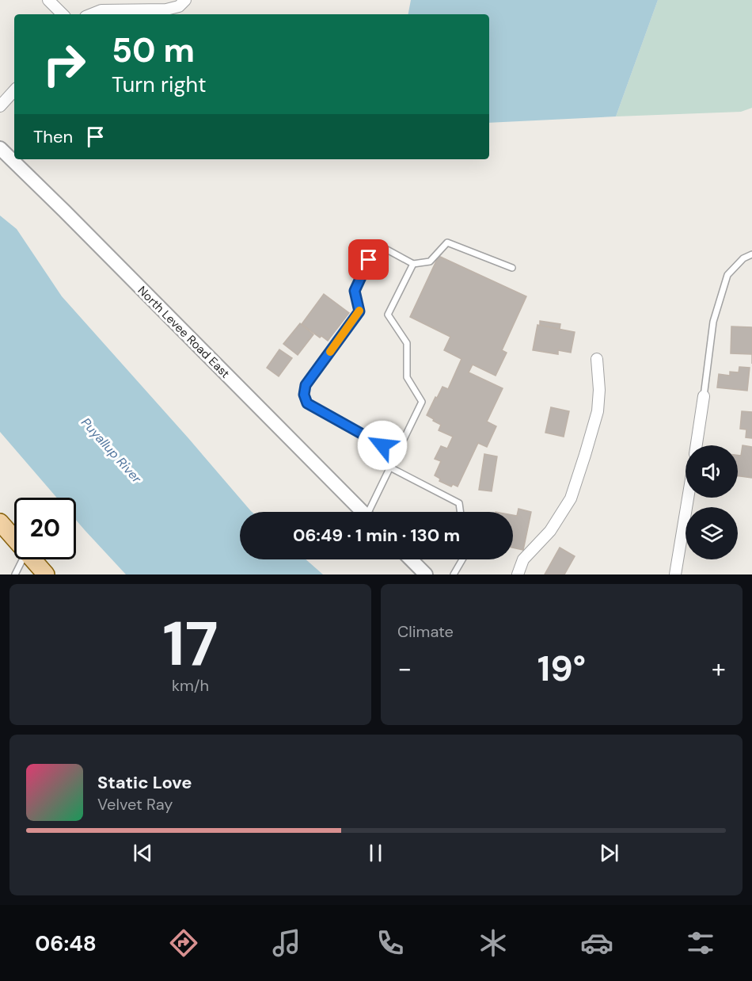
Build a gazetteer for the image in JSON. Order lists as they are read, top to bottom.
{
  "streets": {
    "street": ["North Levee Road East"]
  },
  "water": ["Puyallup River"],
  "page": {
    "turn": ["50 m", "Turn right"],
    "then": "Then",
    "limit": "20",
    "trip": "06:49 · 1 min · 130 m",
    "tile": [
      ["17", "km/h"],
      "Climate"
    ],
    "heat": ["−", "19°", "+"],
    "song": ["Static Love", "Velvet Ray"],
    "tabs": "06:48"
  }
}
